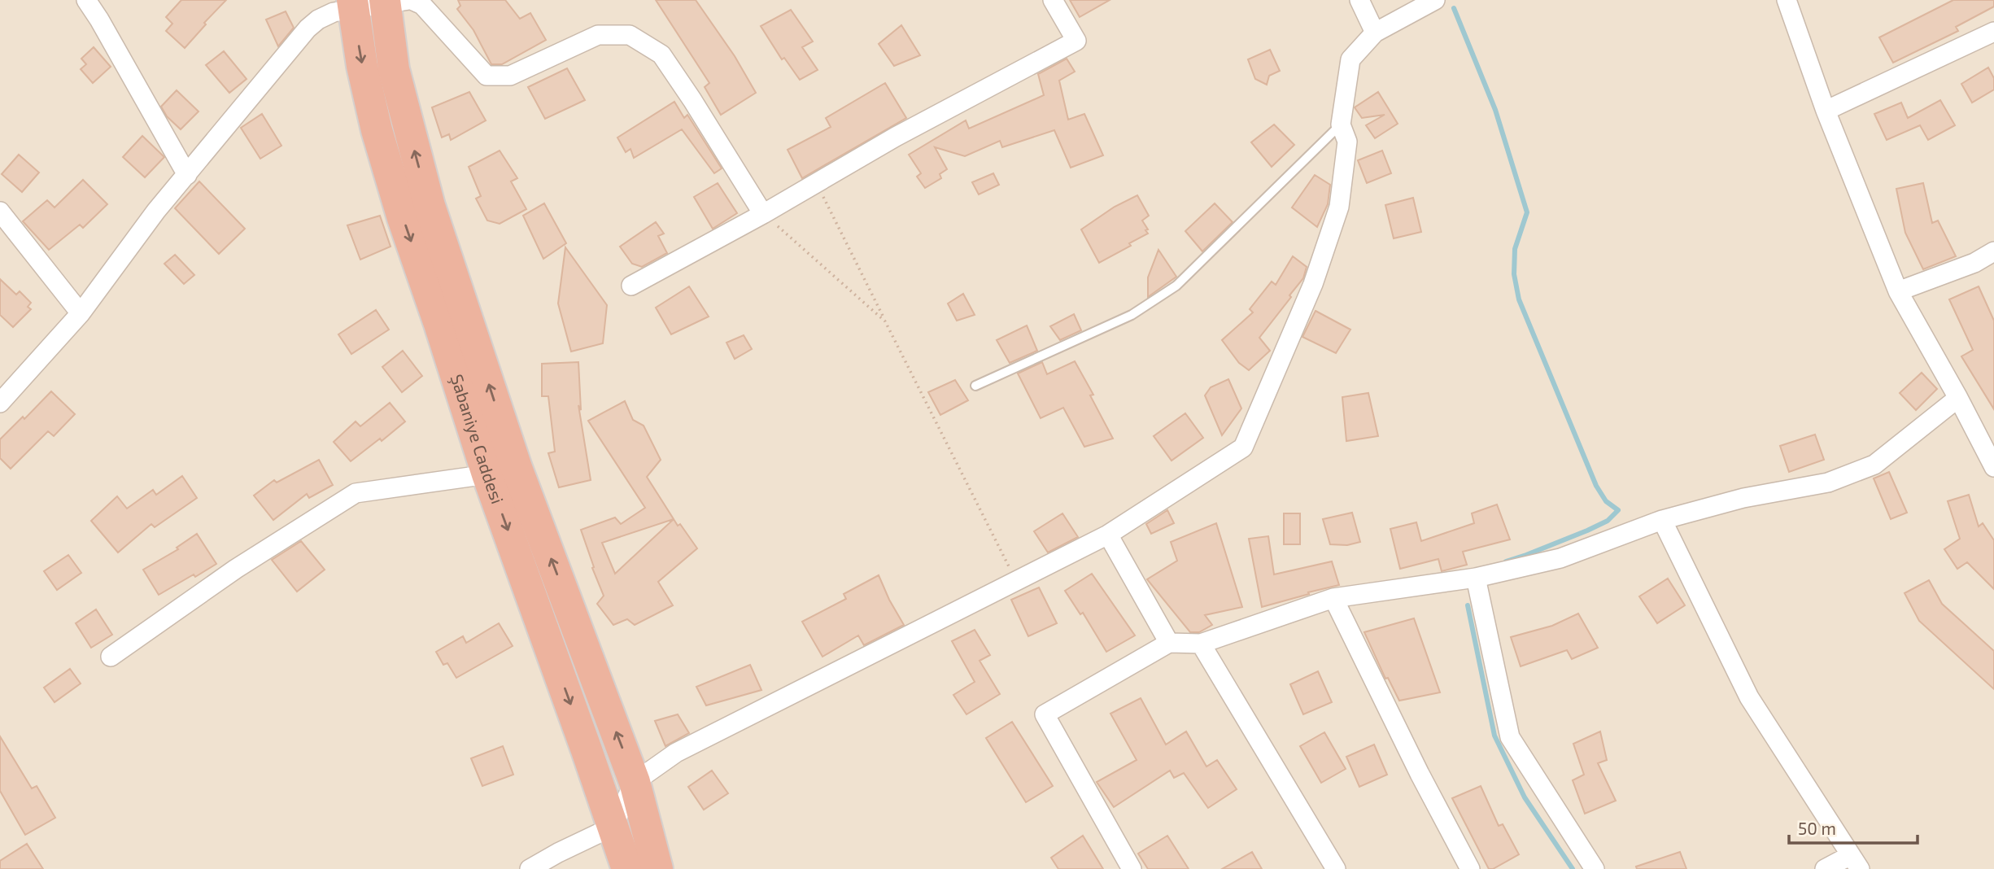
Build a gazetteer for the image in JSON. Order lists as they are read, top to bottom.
{
  "streets": {
    "highway": ["Şabaniye Caddesi"]
  },
  "scale_bar": "50 m"
}
